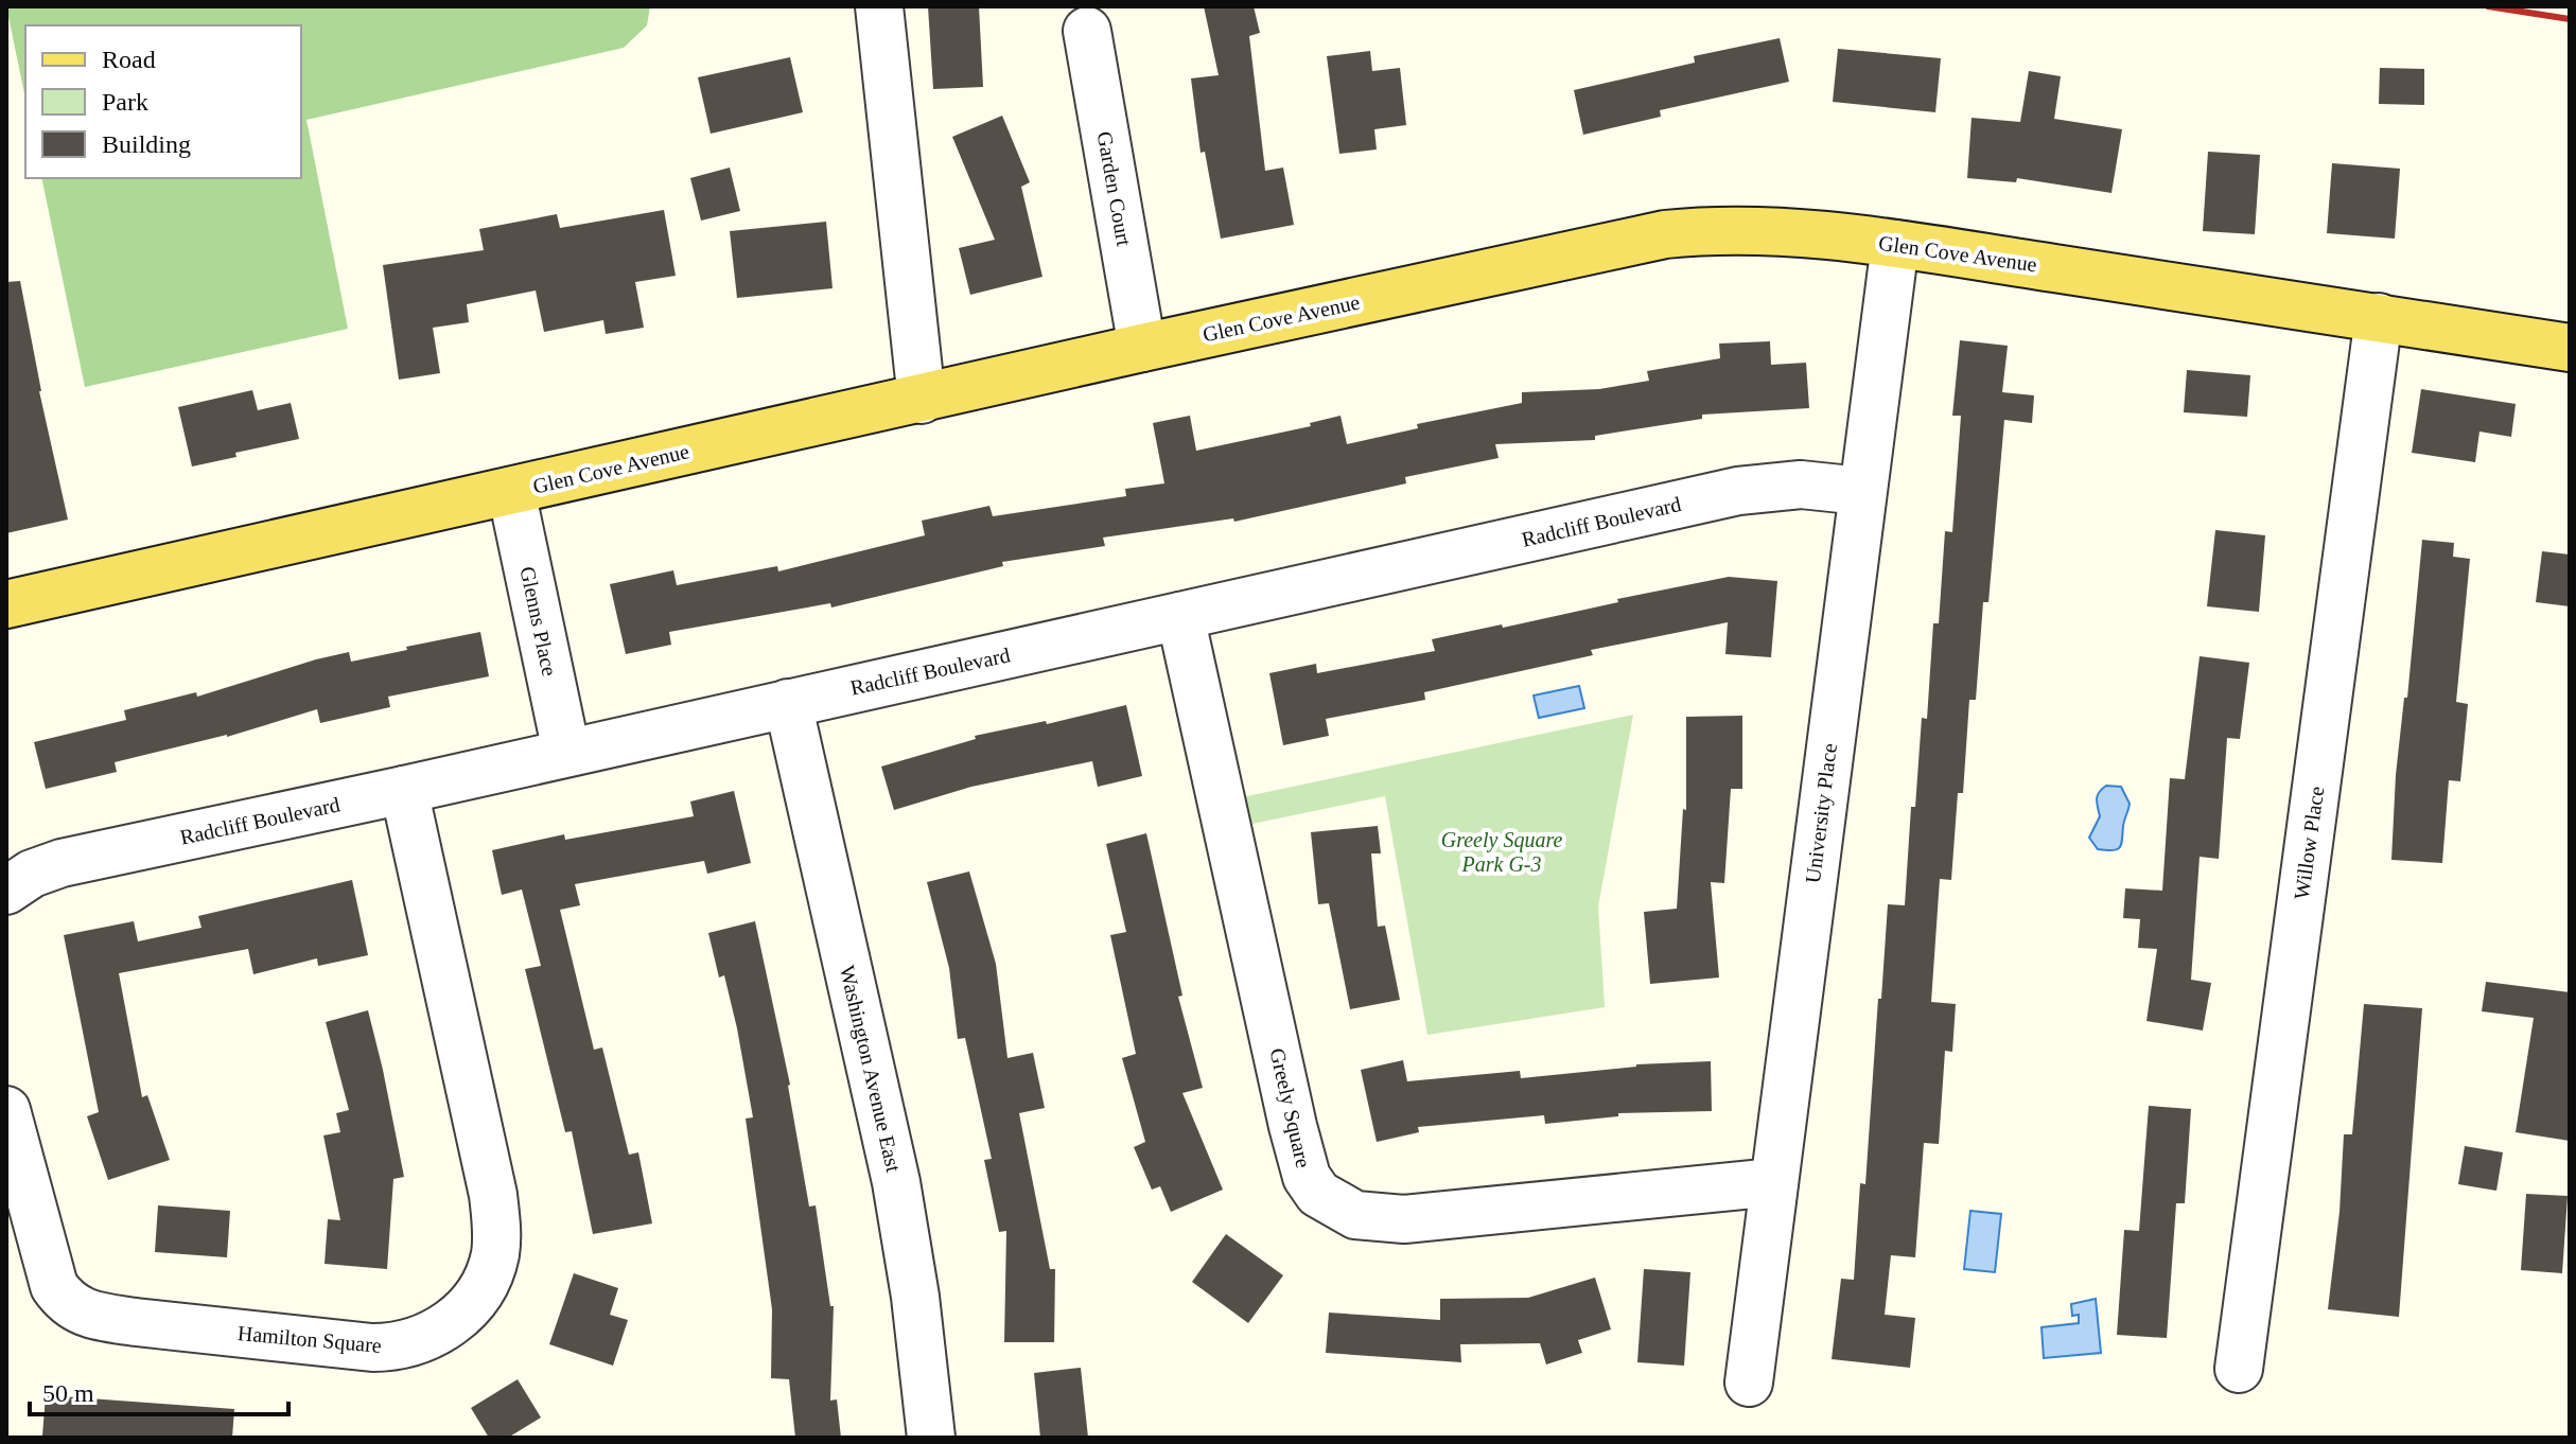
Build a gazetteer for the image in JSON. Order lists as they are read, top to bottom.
{
  "streets": {
    "main road": ["Glen Cove Avenue"],
    "street": [
      "Garden Court",
      "Radcliff Boulevard",
      "Glenns Place",
      "University Place",
      "Willow Place",
      "Washington Avenue East",
      "Greely Square",
      "Hamilton Square"
    ]
  },
  "crossings": [
    ["Garden Court", "Glen Cove Avenue"],
    ["Glen Cove Avenue", "Glenns Place"],
    ["Glen Cove Avenue", "University Place"],
    ["Glen Cove Avenue", "Willow Place"],
    ["Radcliff Boulevard", "Glenns Place"],
    ["Radcliff Boulevard", "University Place"],
    ["Radcliff Boulevard", "Washington Avenue East"],
    ["Radcliff Boulevard", "Greely Square"],
    ["Radcliff Boulevard", "Hamilton Square"],
    ["University Place", "Greely Square"]
  ],
  "parks": ["Greely Square Park G-3"],
  "legend": ["Road", "Park", "Building"],
  "scale_bar": "50 m"
}
